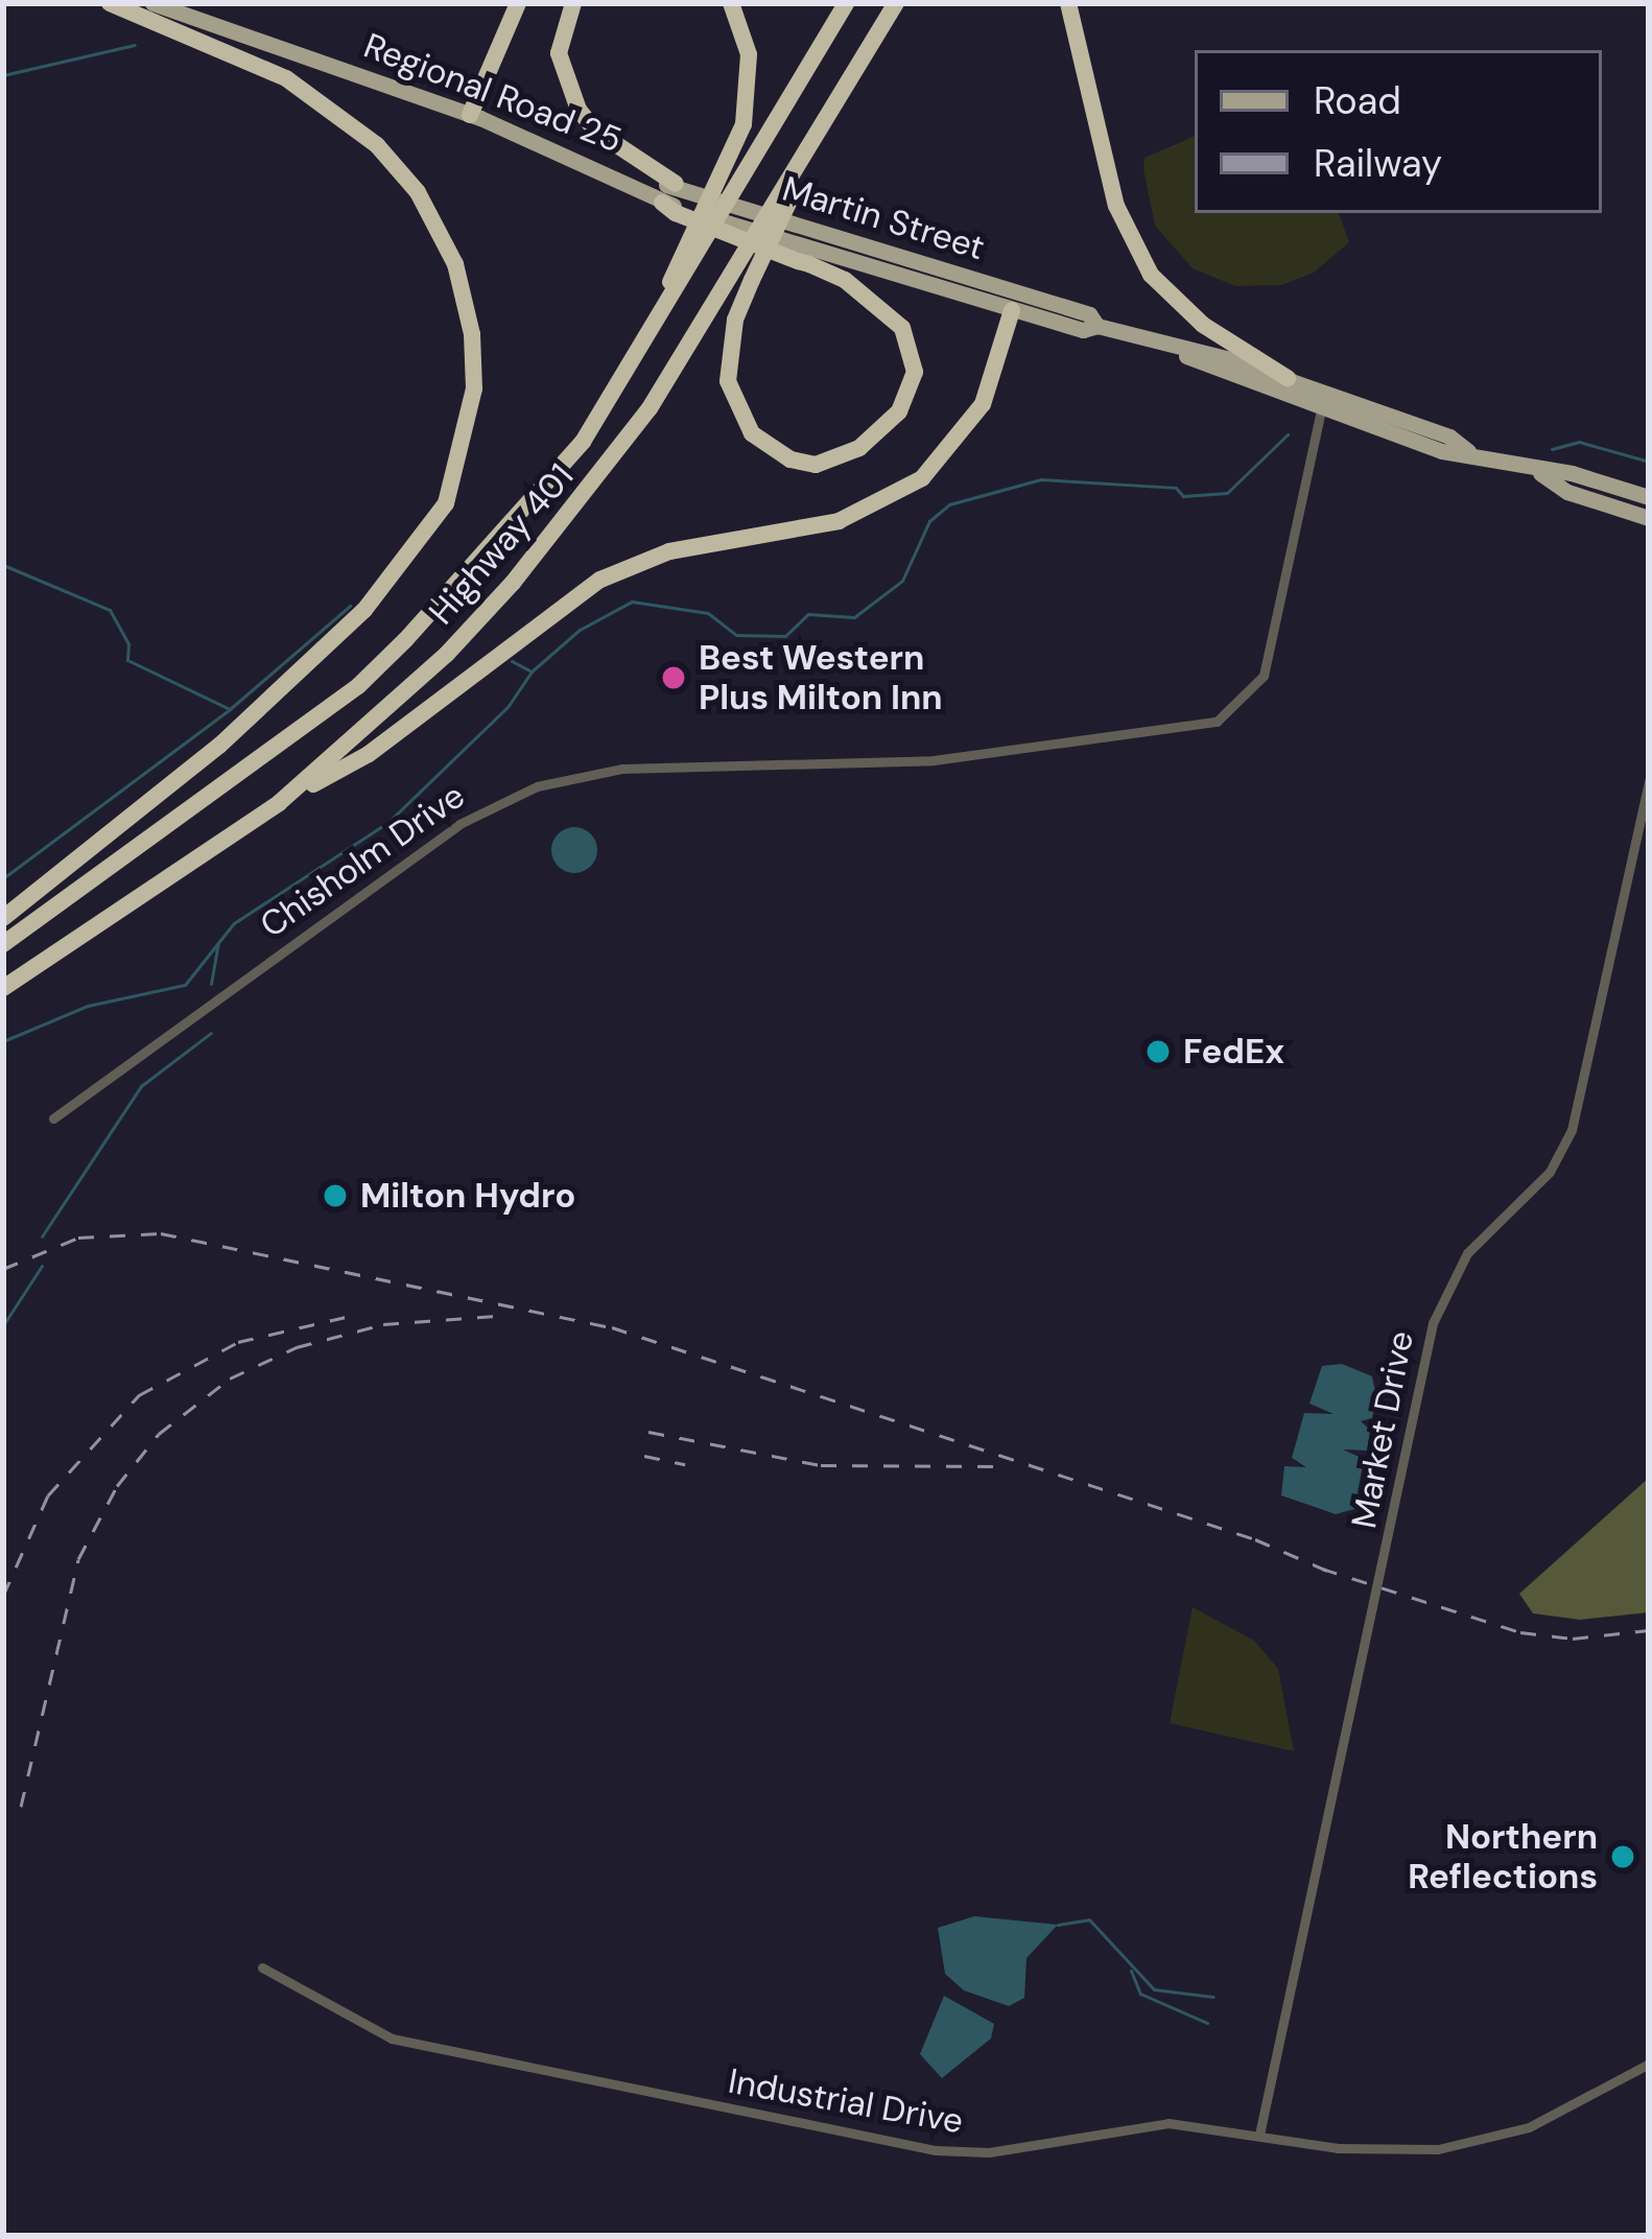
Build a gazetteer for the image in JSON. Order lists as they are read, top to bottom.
{
  "streets": {
    "highway": ["Highway 401"],
    "main road": ["Regional Road 25", "Martin Street"],
    "street": ["Chisholm Drive", "Market Drive", "Industrial Drive"]
  },
  "crossings": [
    ["Regional Road 25", "Martin Street"],
    ["Martin Street", "Chisholm Drive"],
    ["Market Drive", "Industrial Drive"]
  ],
  "places": [
    "Best Western Plus Milton Inn",
    "FedEx",
    "Milton Hydro",
    "Northern Reflections"
  ],
  "legend": ["Road", "Railway"]
}
